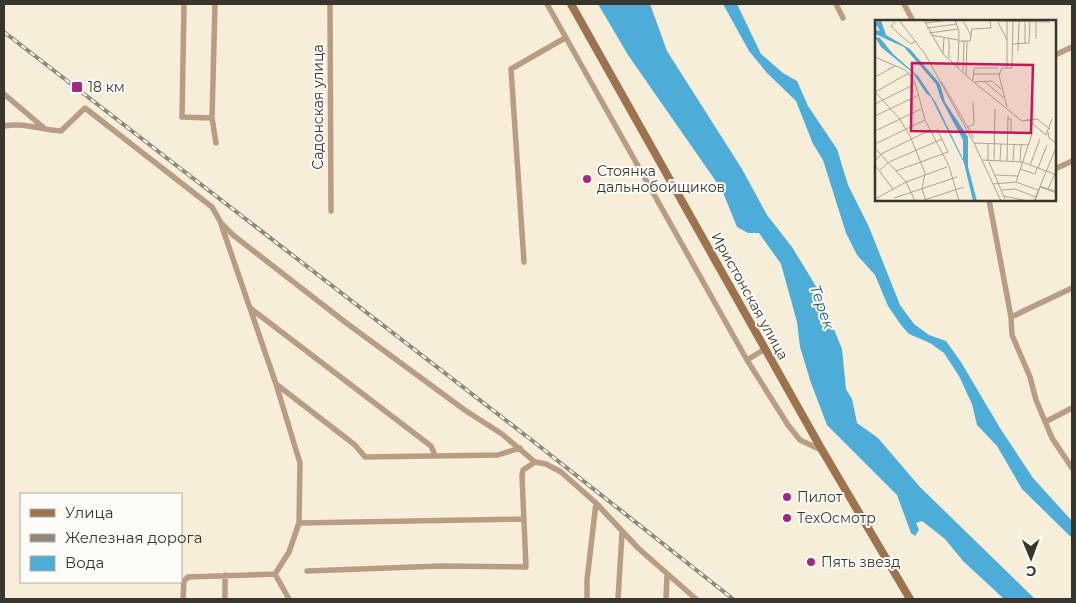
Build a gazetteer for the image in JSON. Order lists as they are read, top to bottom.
{
  "streets": {
    "main road": ["Иристонская улица"],
    "street": ["Садонская улица"]
  },
  "water": ["Терек"],
  "places": {
    "transit": ["18 км"],
    "other": [
      "Стоянка дальнобойщиков",
      "Пилот",
      "ТехОсмотр",
      "Пять звезд"
    ]
  },
  "legend": ["Улица", "Железная дорога", "Вода"],
  "north": "bottom"
}
